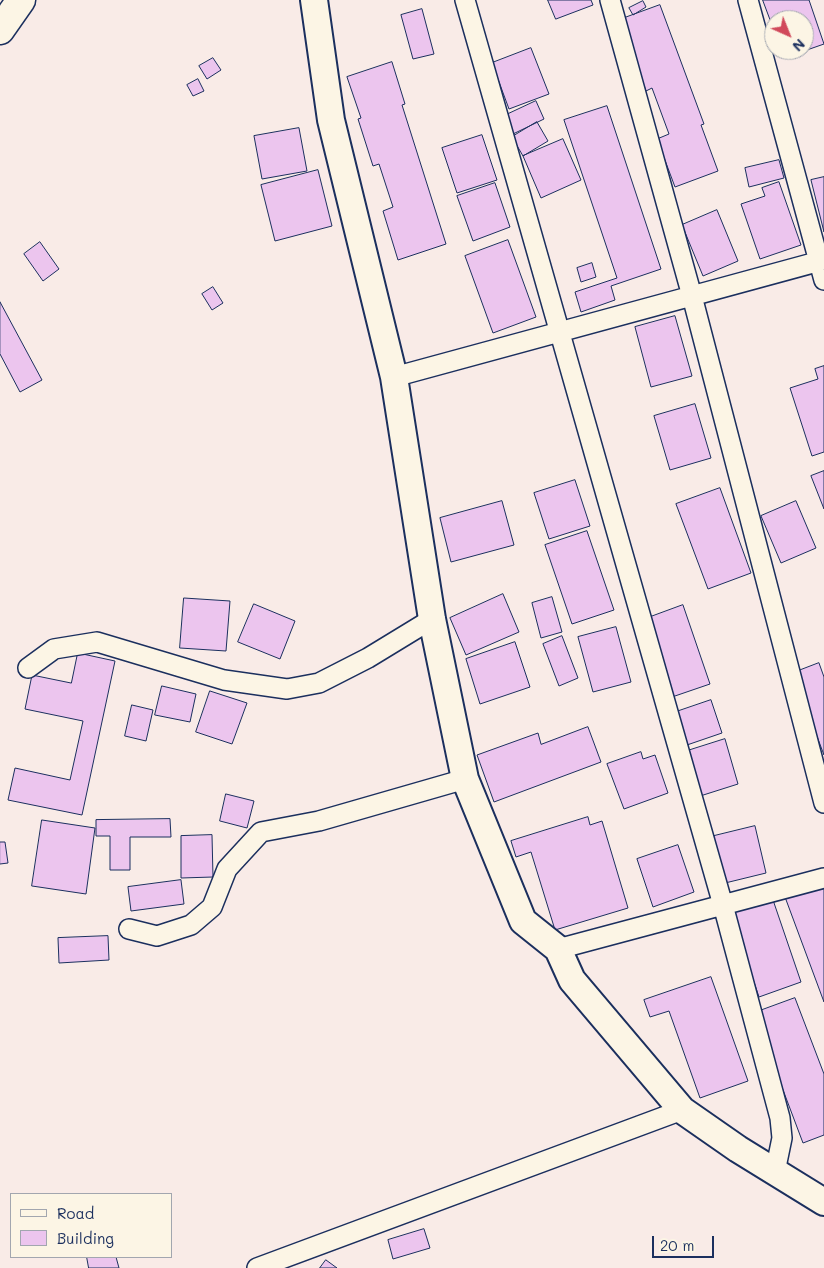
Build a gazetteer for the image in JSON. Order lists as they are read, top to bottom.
{
  "legend": ["Road", "Building"],
  "scale_bar": "20 m",
  "north": "bottom right"
}
